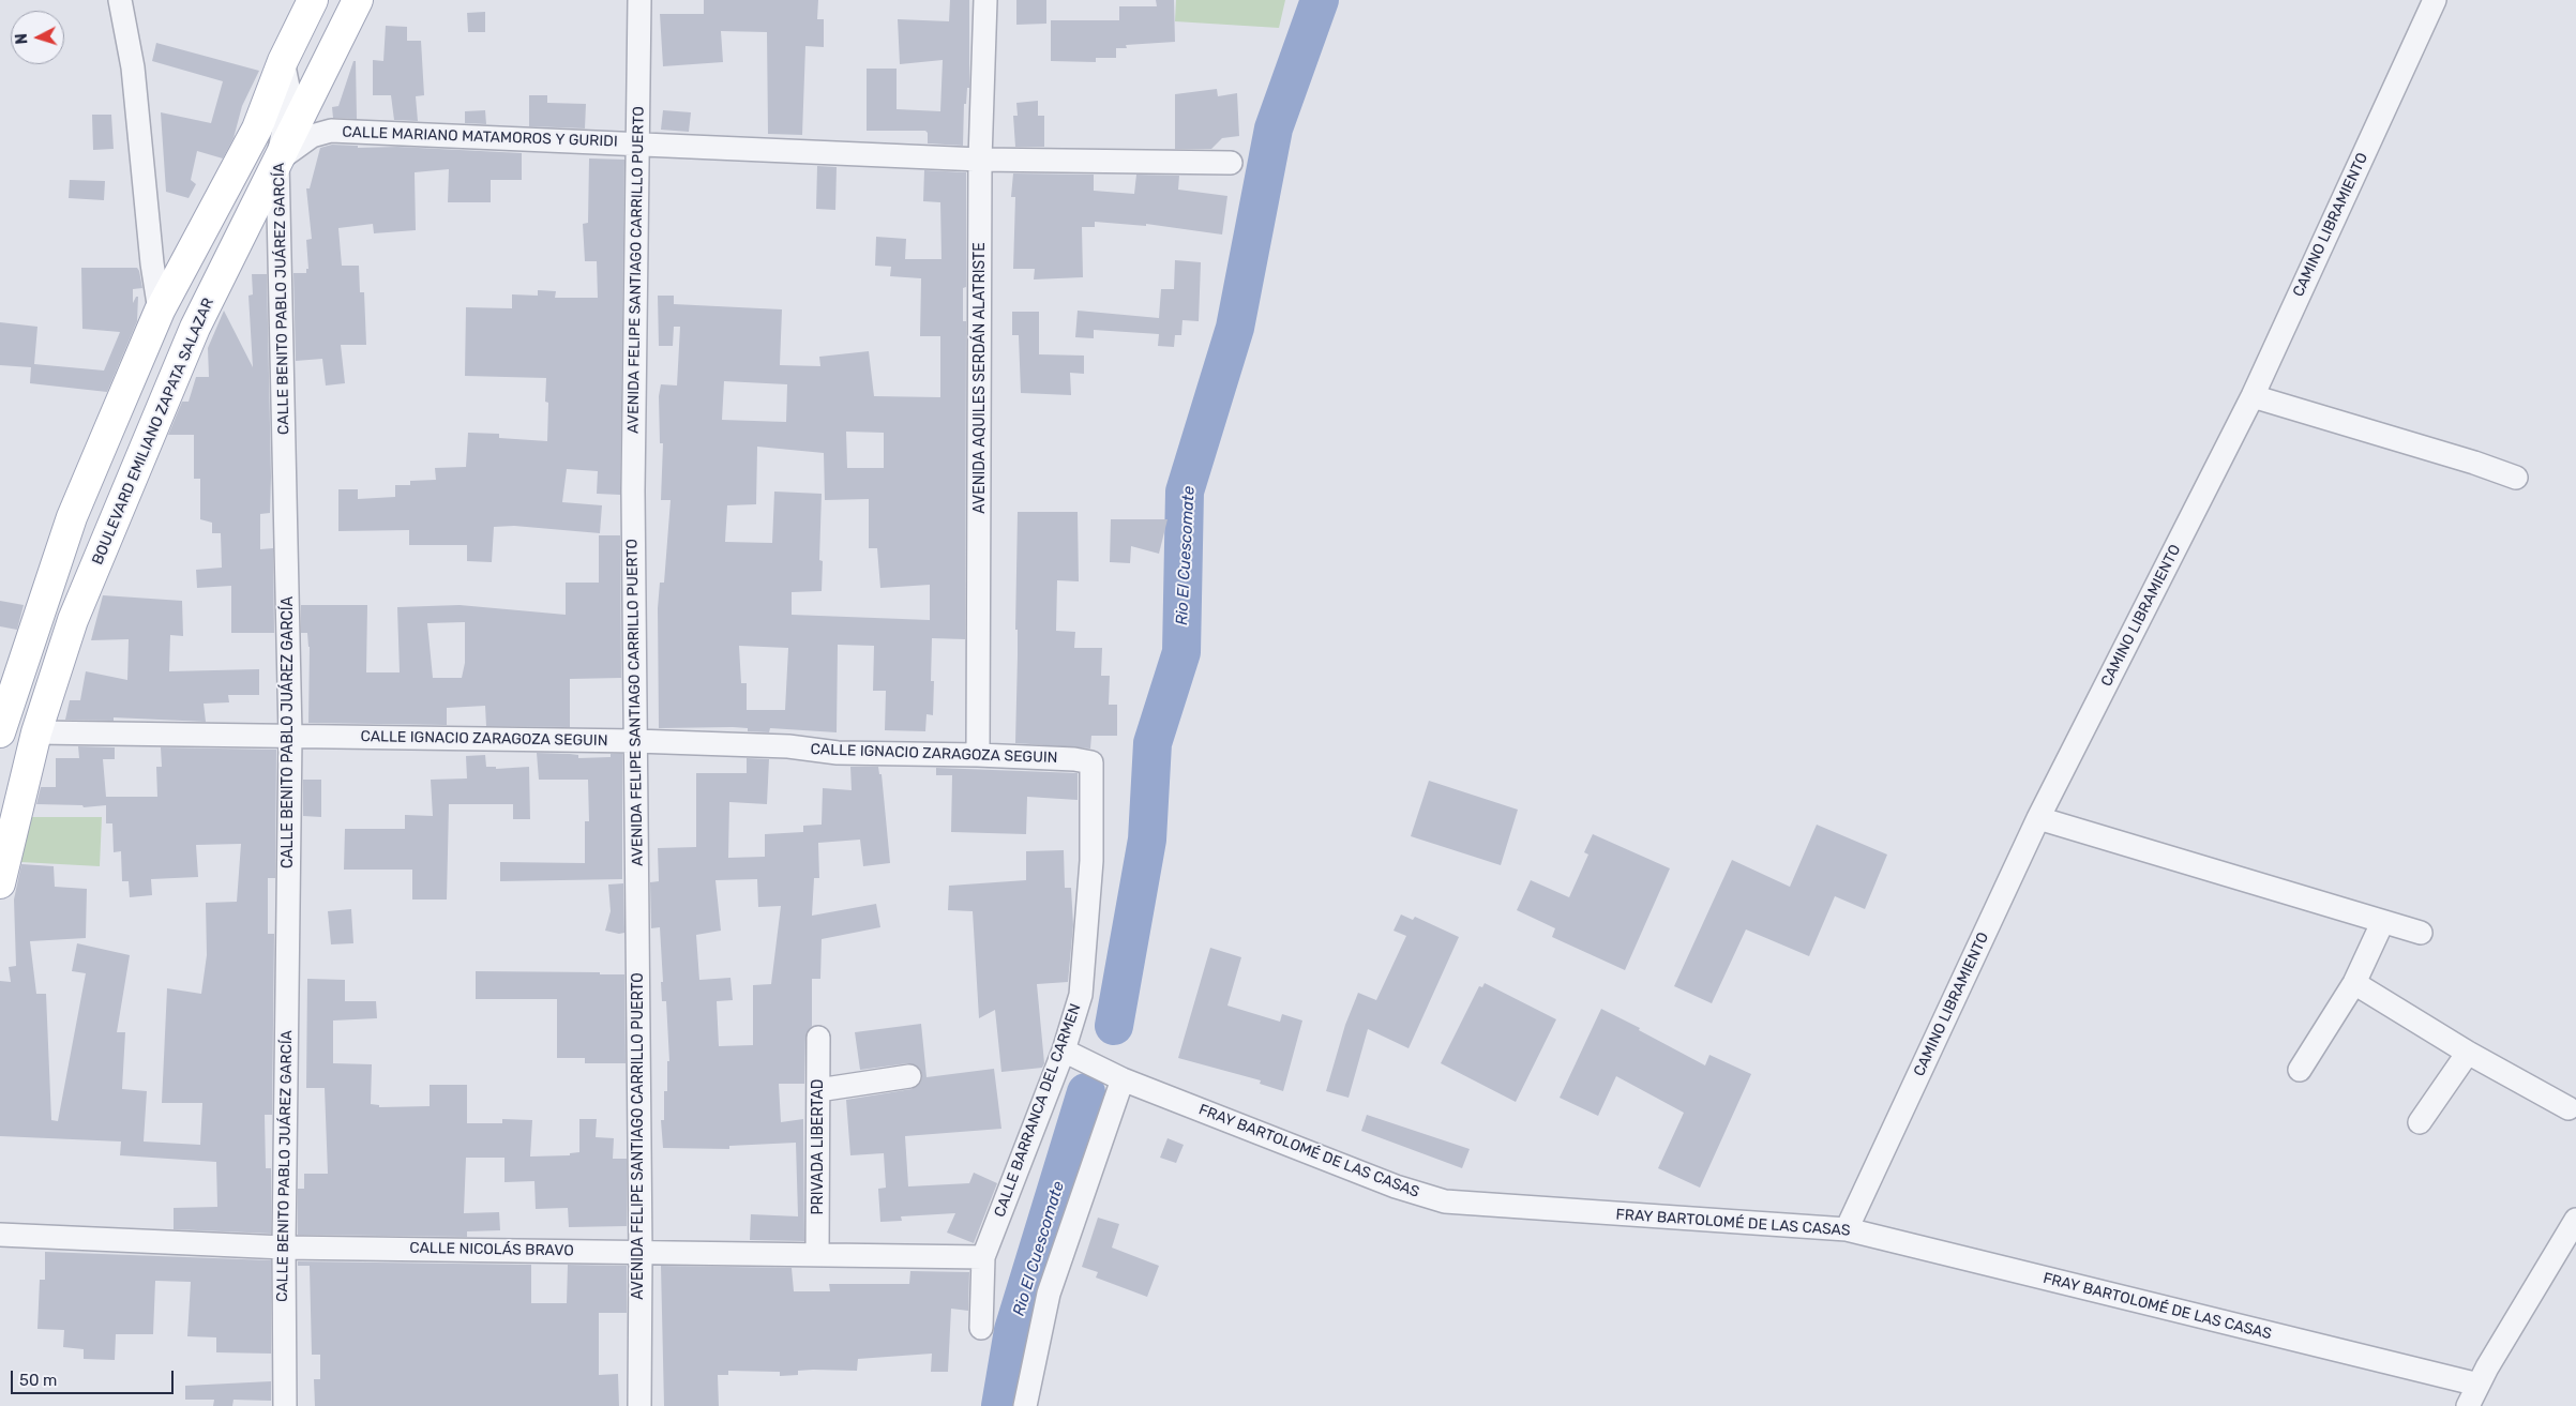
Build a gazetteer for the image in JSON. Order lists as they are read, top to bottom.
{
  "streets": {
    "main road": ["BOULEVARD EMILIANO ZAPATA SALAZAR"],
    "street": [
      "CALLE MARIANO MATAMOROS Y GURIDI",
      "CAMINO LIBRAMIENTO",
      "AVENIDA FELIPE SANTIAGO CARRILLO PUERTO",
      "CALLE BENITO PABLO JUÁREZ GARCÍA",
      "AVENIDA AQUILES SERDÁN ALATRISTE",
      "CALLE IGNACIO ZARAGOZA SEGUIN",
      "CALLE BARRANCA DEL CARMEN",
      "PRIVADA LIBERTAD",
      "FRAY BARTOLOMÉ DE LAS CASAS",
      "CALLE NICOLÁS BRAVO"
    ]
  },
  "crossings": [
    ["CALLE MARIANO MATAMOROS Y GURIDI", "AVENIDA FELIPE SANTIAGO CARRILLO PUERTO"],
    ["CALLE MARIANO MATAMOROS Y GURIDI", "CALLE BENITO PABLO JUÁREZ GARCÍA"],
    ["CALLE MARIANO MATAMOROS Y GURIDI", "AVENIDA AQUILES SERDÁN ALATRISTE"],
    ["CALLE MARIANO MATAMOROS Y GURIDI", "BOULEVARD EMILIANO ZAPATA SALAZAR"],
    ["CAMINO LIBRAMIENTO", "FRAY BARTOLOMÉ DE LAS CASAS"],
    ["AVENIDA FELIPE SANTIAGO CARRILLO PUERTO", "CALLE IGNACIO ZARAGOZA SEGUIN"],
    ["AVENIDA FELIPE SANTIAGO CARRILLO PUERTO", "CALLE NICOLÁS BRAVO"],
    ["CALLE BENITO PABLO JUÁREZ GARCÍA", "BOULEVARD EMILIANO ZAPATA SALAZAR"],
    ["CALLE BENITO PABLO JUÁREZ GARCÍA", "CALLE IGNACIO ZARAGOZA SEGUIN"],
    ["CALLE BENITO PABLO JUÁREZ GARCÍA", "CALLE NICOLÁS BRAVO"],
    ["AVENIDA AQUILES SERDÁN ALATRISTE", "CALLE IGNACIO ZARAGOZA SEGUIN"],
    ["BOULEVARD EMILIANO ZAPATA SALAZAR", "CALLE IGNACIO ZARAGOZA SEGUIN"],
    ["CALLE IGNACIO ZARAGOZA SEGUIN", "CALLE BARRANCA DEL CARMEN"],
    ["CALLE BARRANCA DEL CARMEN", "FRAY BARTOLOMÉ DE LAS CASAS"],
    ["CALLE BARRANCA DEL CARMEN", "CALLE NICOLÁS BRAVO"],
    ["PRIVADA LIBERTAD", "CALLE NICOLÁS BRAVO"]
  ],
  "water": ["Rio El Cuescomate"],
  "scale_bar": "50 m",
  "north": "left"
}
